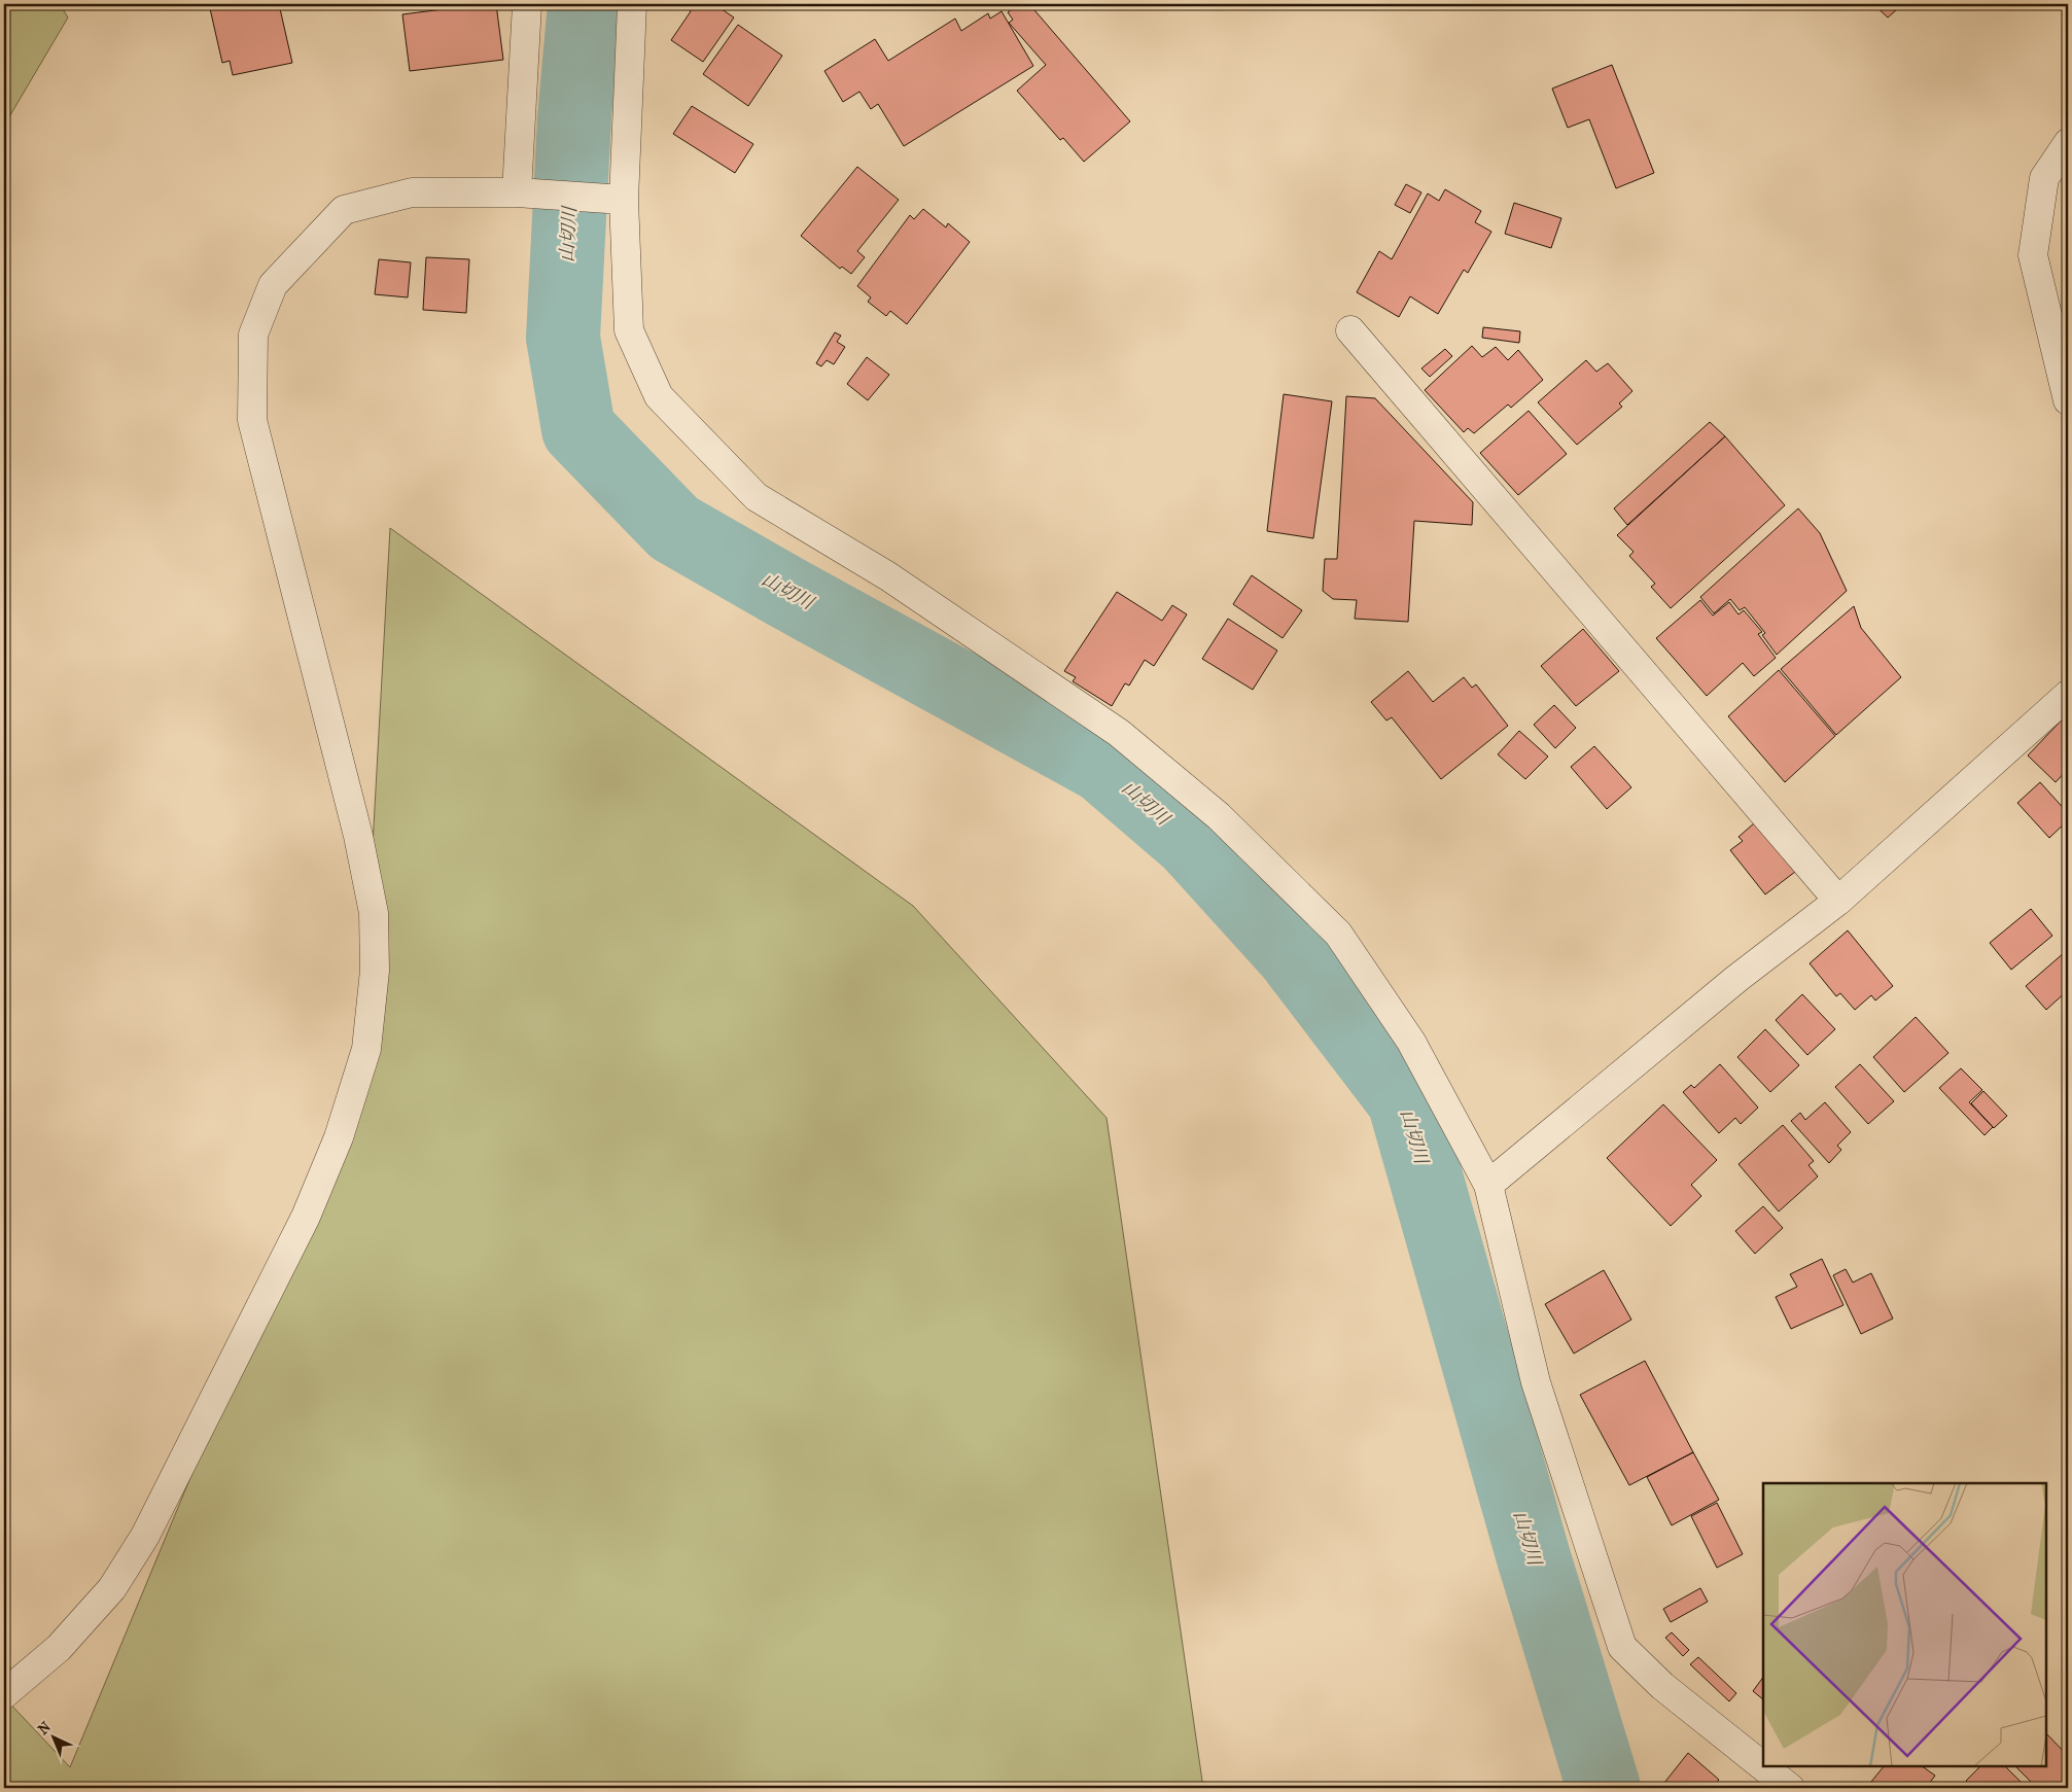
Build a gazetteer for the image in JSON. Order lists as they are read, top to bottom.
{
  "water": ["山切川"],
  "north": "top left"
}
